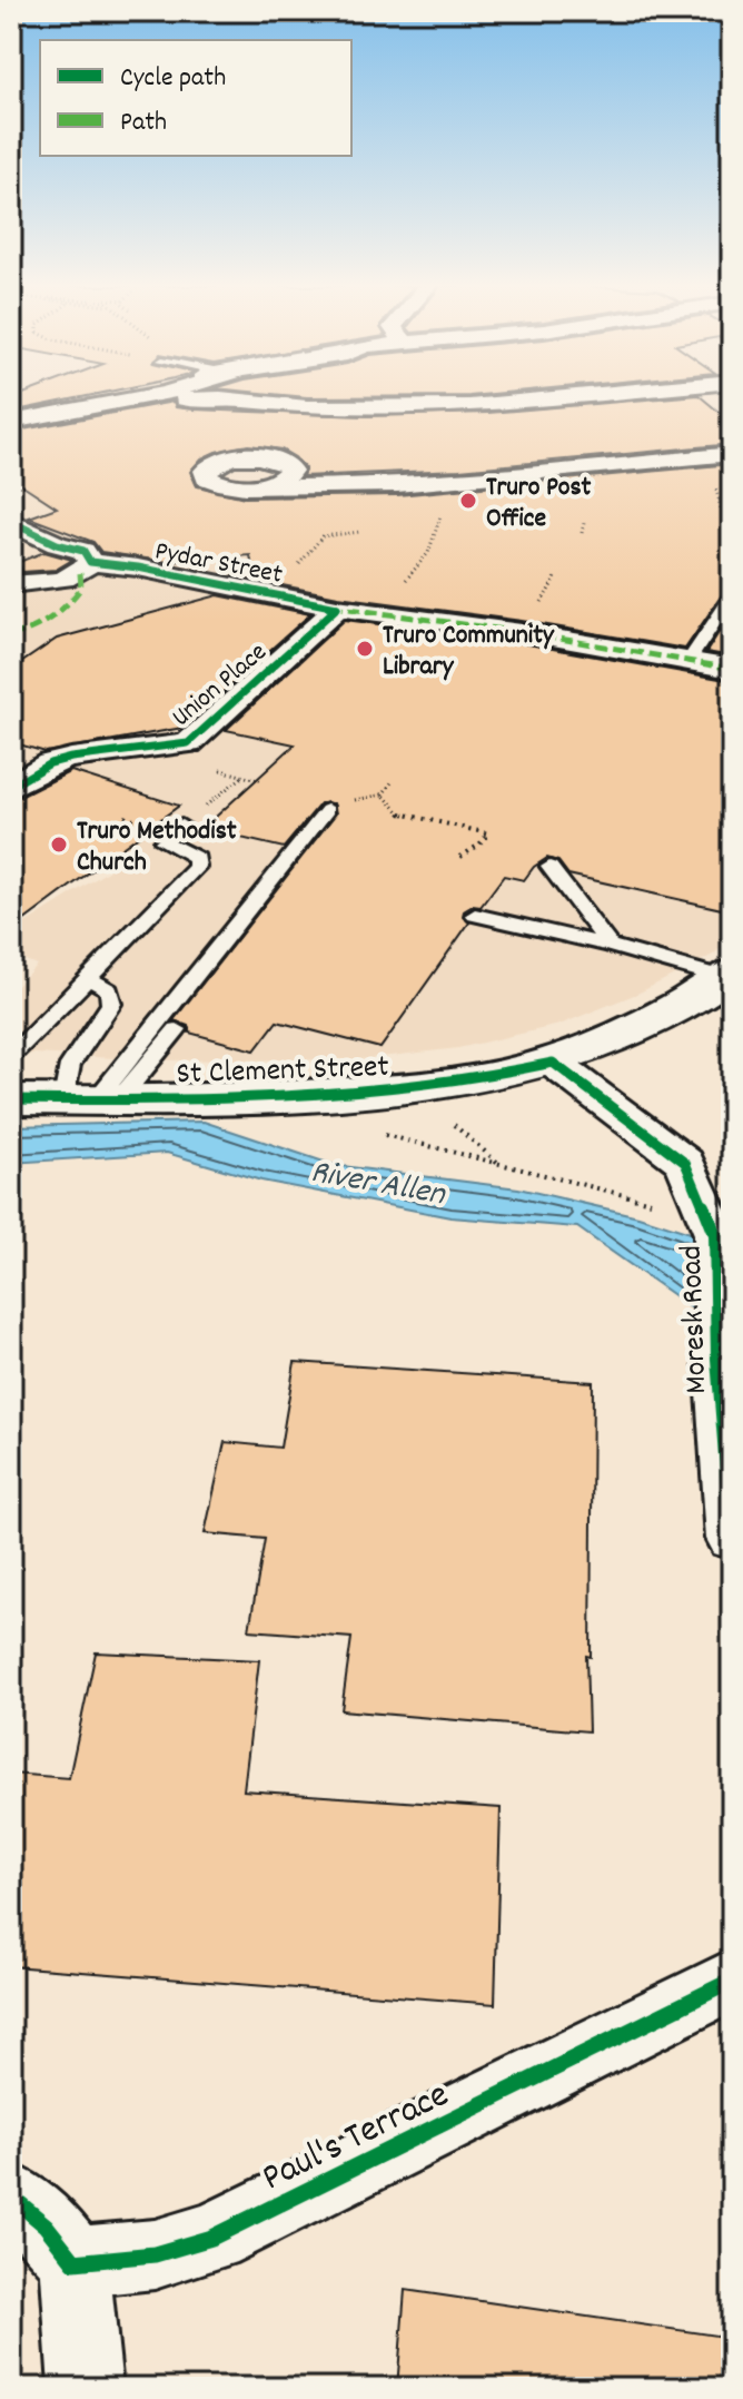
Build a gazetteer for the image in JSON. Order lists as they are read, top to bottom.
{
  "streets": {
    "main road": ["St Clement Street"],
    "street": [
      "Pydar Street",
      "Union Place",
      "Moresk Road",
      "Paul's Terrace"
    ]
  },
  "crossings": [
    ["Pydar Street", "Union Place"],
    ["St Clement Street", "Moresk Road"]
  ],
  "water": ["River Allen"],
  "places": ["Truro Post Office", "Truro Community Library", "Truro Methodist Church"],
  "legend": ["Cycle path", "Path"]
}
